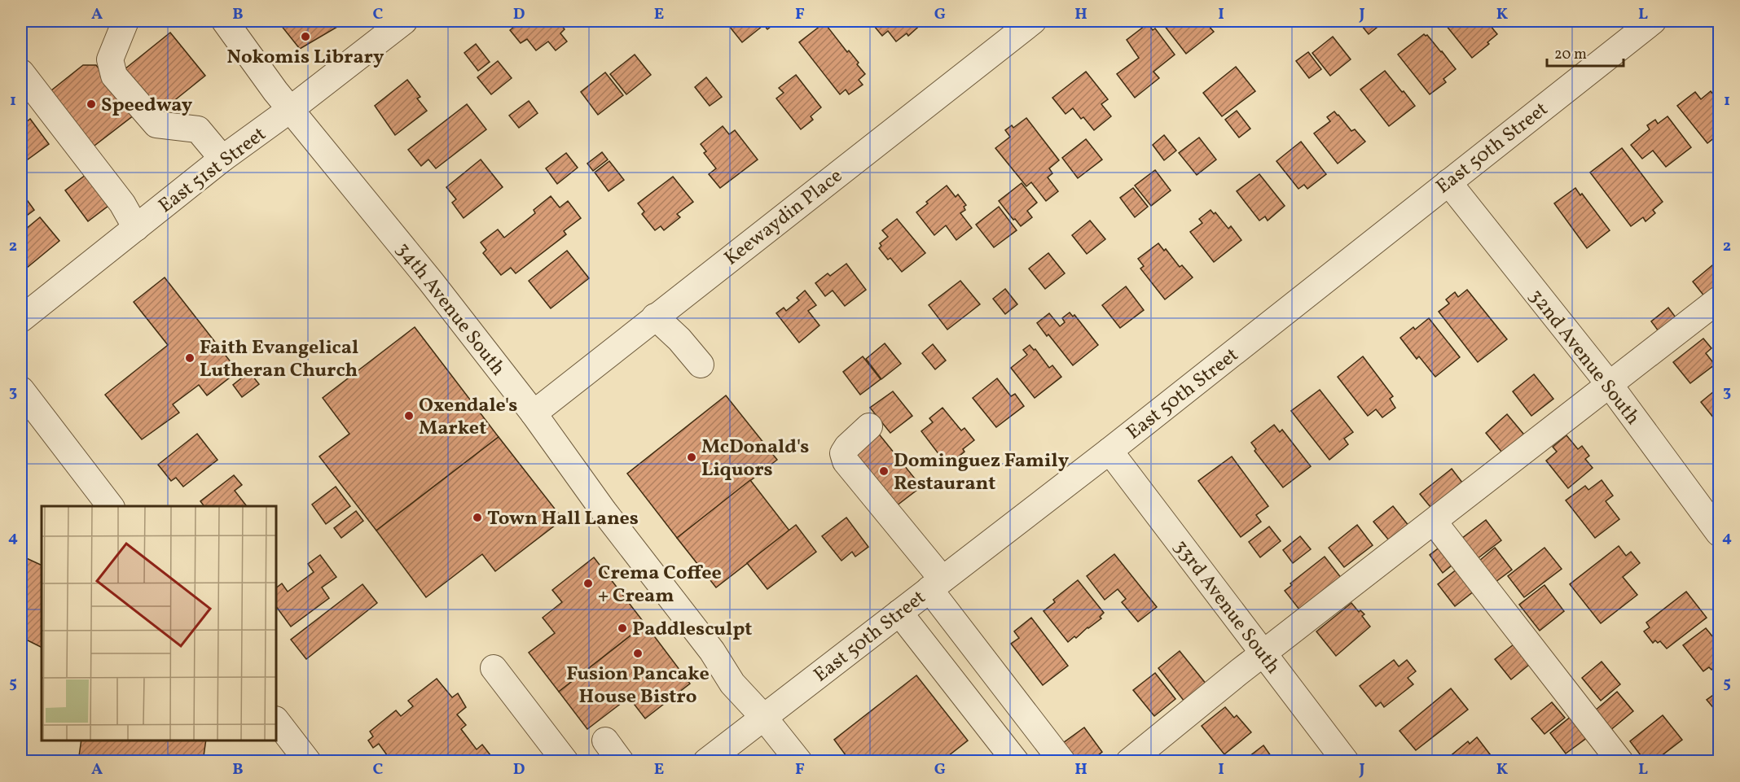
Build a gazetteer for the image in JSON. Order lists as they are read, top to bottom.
{
  "streets": {
    "street": [
      "East 50th Street",
      "East 51st Street",
      "Keewaydin Place",
      "34th Avenue South",
      "32nd Avenue South",
      "33rd Avenue South"
    ]
  },
  "crossings": [
    ["East 50th Street", "34th Avenue South"],
    ["East 50th Street", "32nd Avenue South"],
    ["East 50th Street", "33rd Avenue South"],
    ["East 51st Street", "34th Avenue South"],
    ["Keewaydin Place", "34th Avenue South"]
  ],
  "places": [
    "Nokomis Library",
    "Speedway",
    "Faith Evangelical Lutheran Church",
    "Oxendale's Market",
    "McDonald's Liquors",
    "Dominguez Family Restaurant",
    "Town Hall Lanes",
    "Crema Coffee + Cream",
    "Paddlesculpt",
    "Fusion Pancake House Bistro"
  ],
  "scale_bar": "20 m",
  "grid": {
    "columns": [
      "A",
      "B",
      "C",
      "D",
      "E",
      "F",
      "G",
      "H",
      "I",
      "J",
      "K",
      "L"
    ],
    "rows": [
      "1",
      "2",
      "3",
      "4",
      "5"
    ]
  }
}
